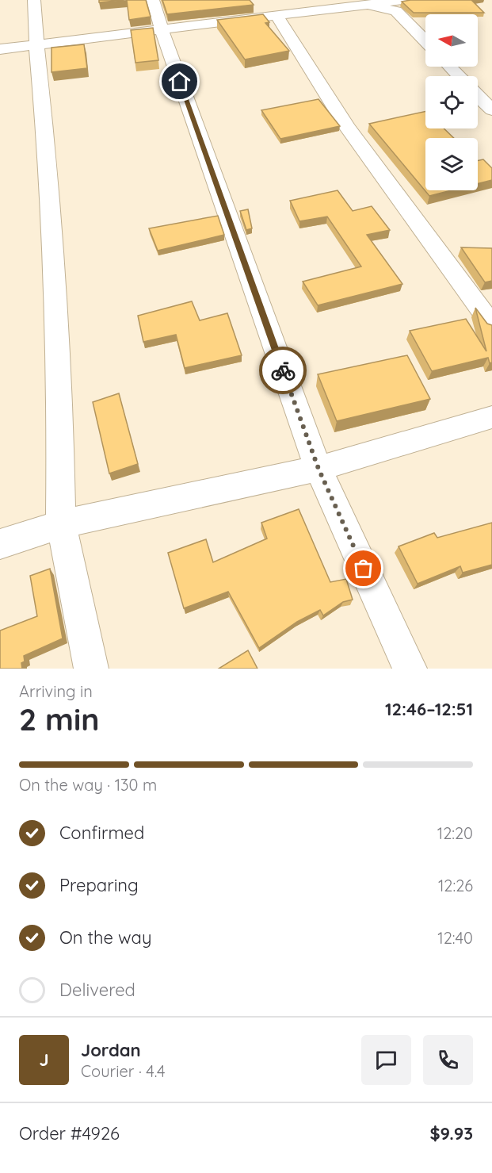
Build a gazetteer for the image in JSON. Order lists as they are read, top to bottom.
{
  "north": "left",
  "page": {
    "heading": ["2 min", "Arriving in", "12:46–12:51"],
    "panel": [
      "Jordan",
      "Courier · 4.4",
      "Order #4926",
      "$9.93"
    ],
    "bar": "On the way · 130 m",
    "list": [
      ["Confirmed", "12:20"],
      ["Preparing", "12:26"],
      ["On the way", "12:40"],
      "Delivered"
    ],
    "round": "J"
  }
}
